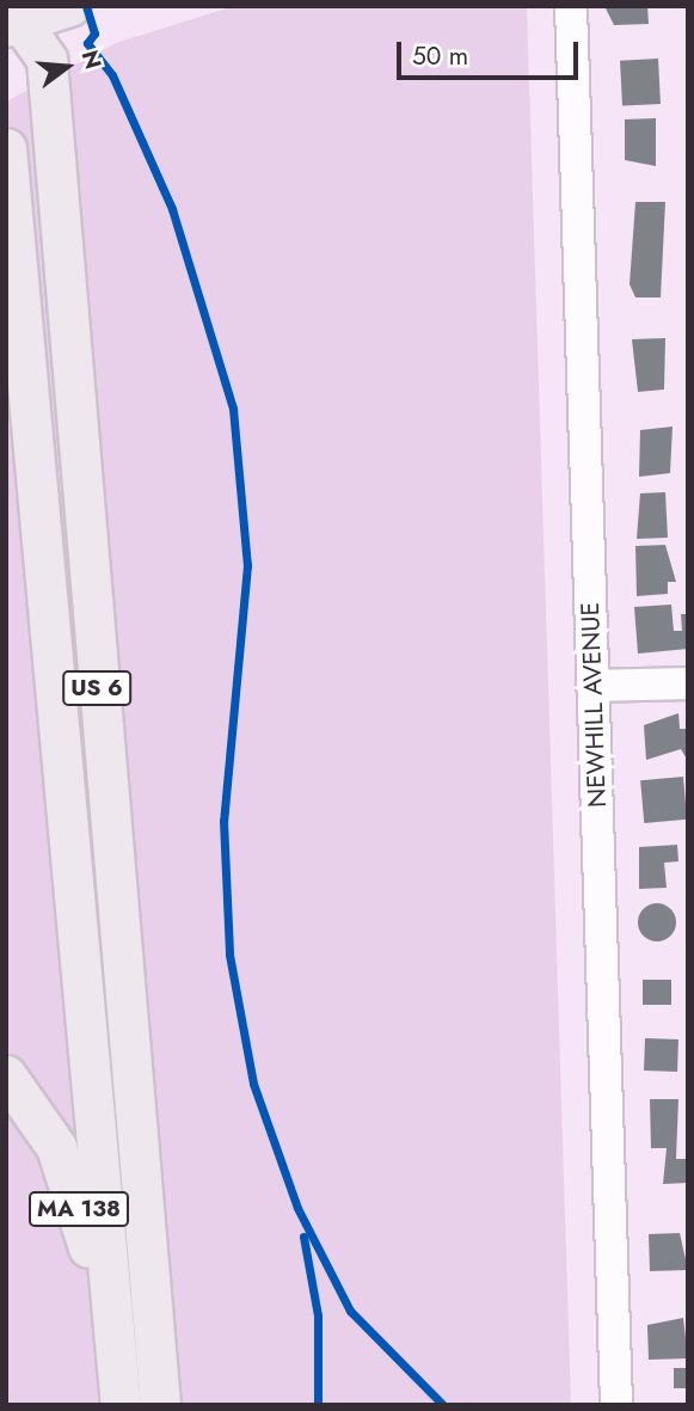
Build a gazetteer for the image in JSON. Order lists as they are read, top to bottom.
{
  "streets": {
    "main road": ["US 6", "MA 138"],
    "street": ["NEWHILL AVENUE"]
  },
  "crossings": [
    ["US 6", "MA 138"]
  ],
  "scale_bar": "50 m",
  "north": "right"
}
